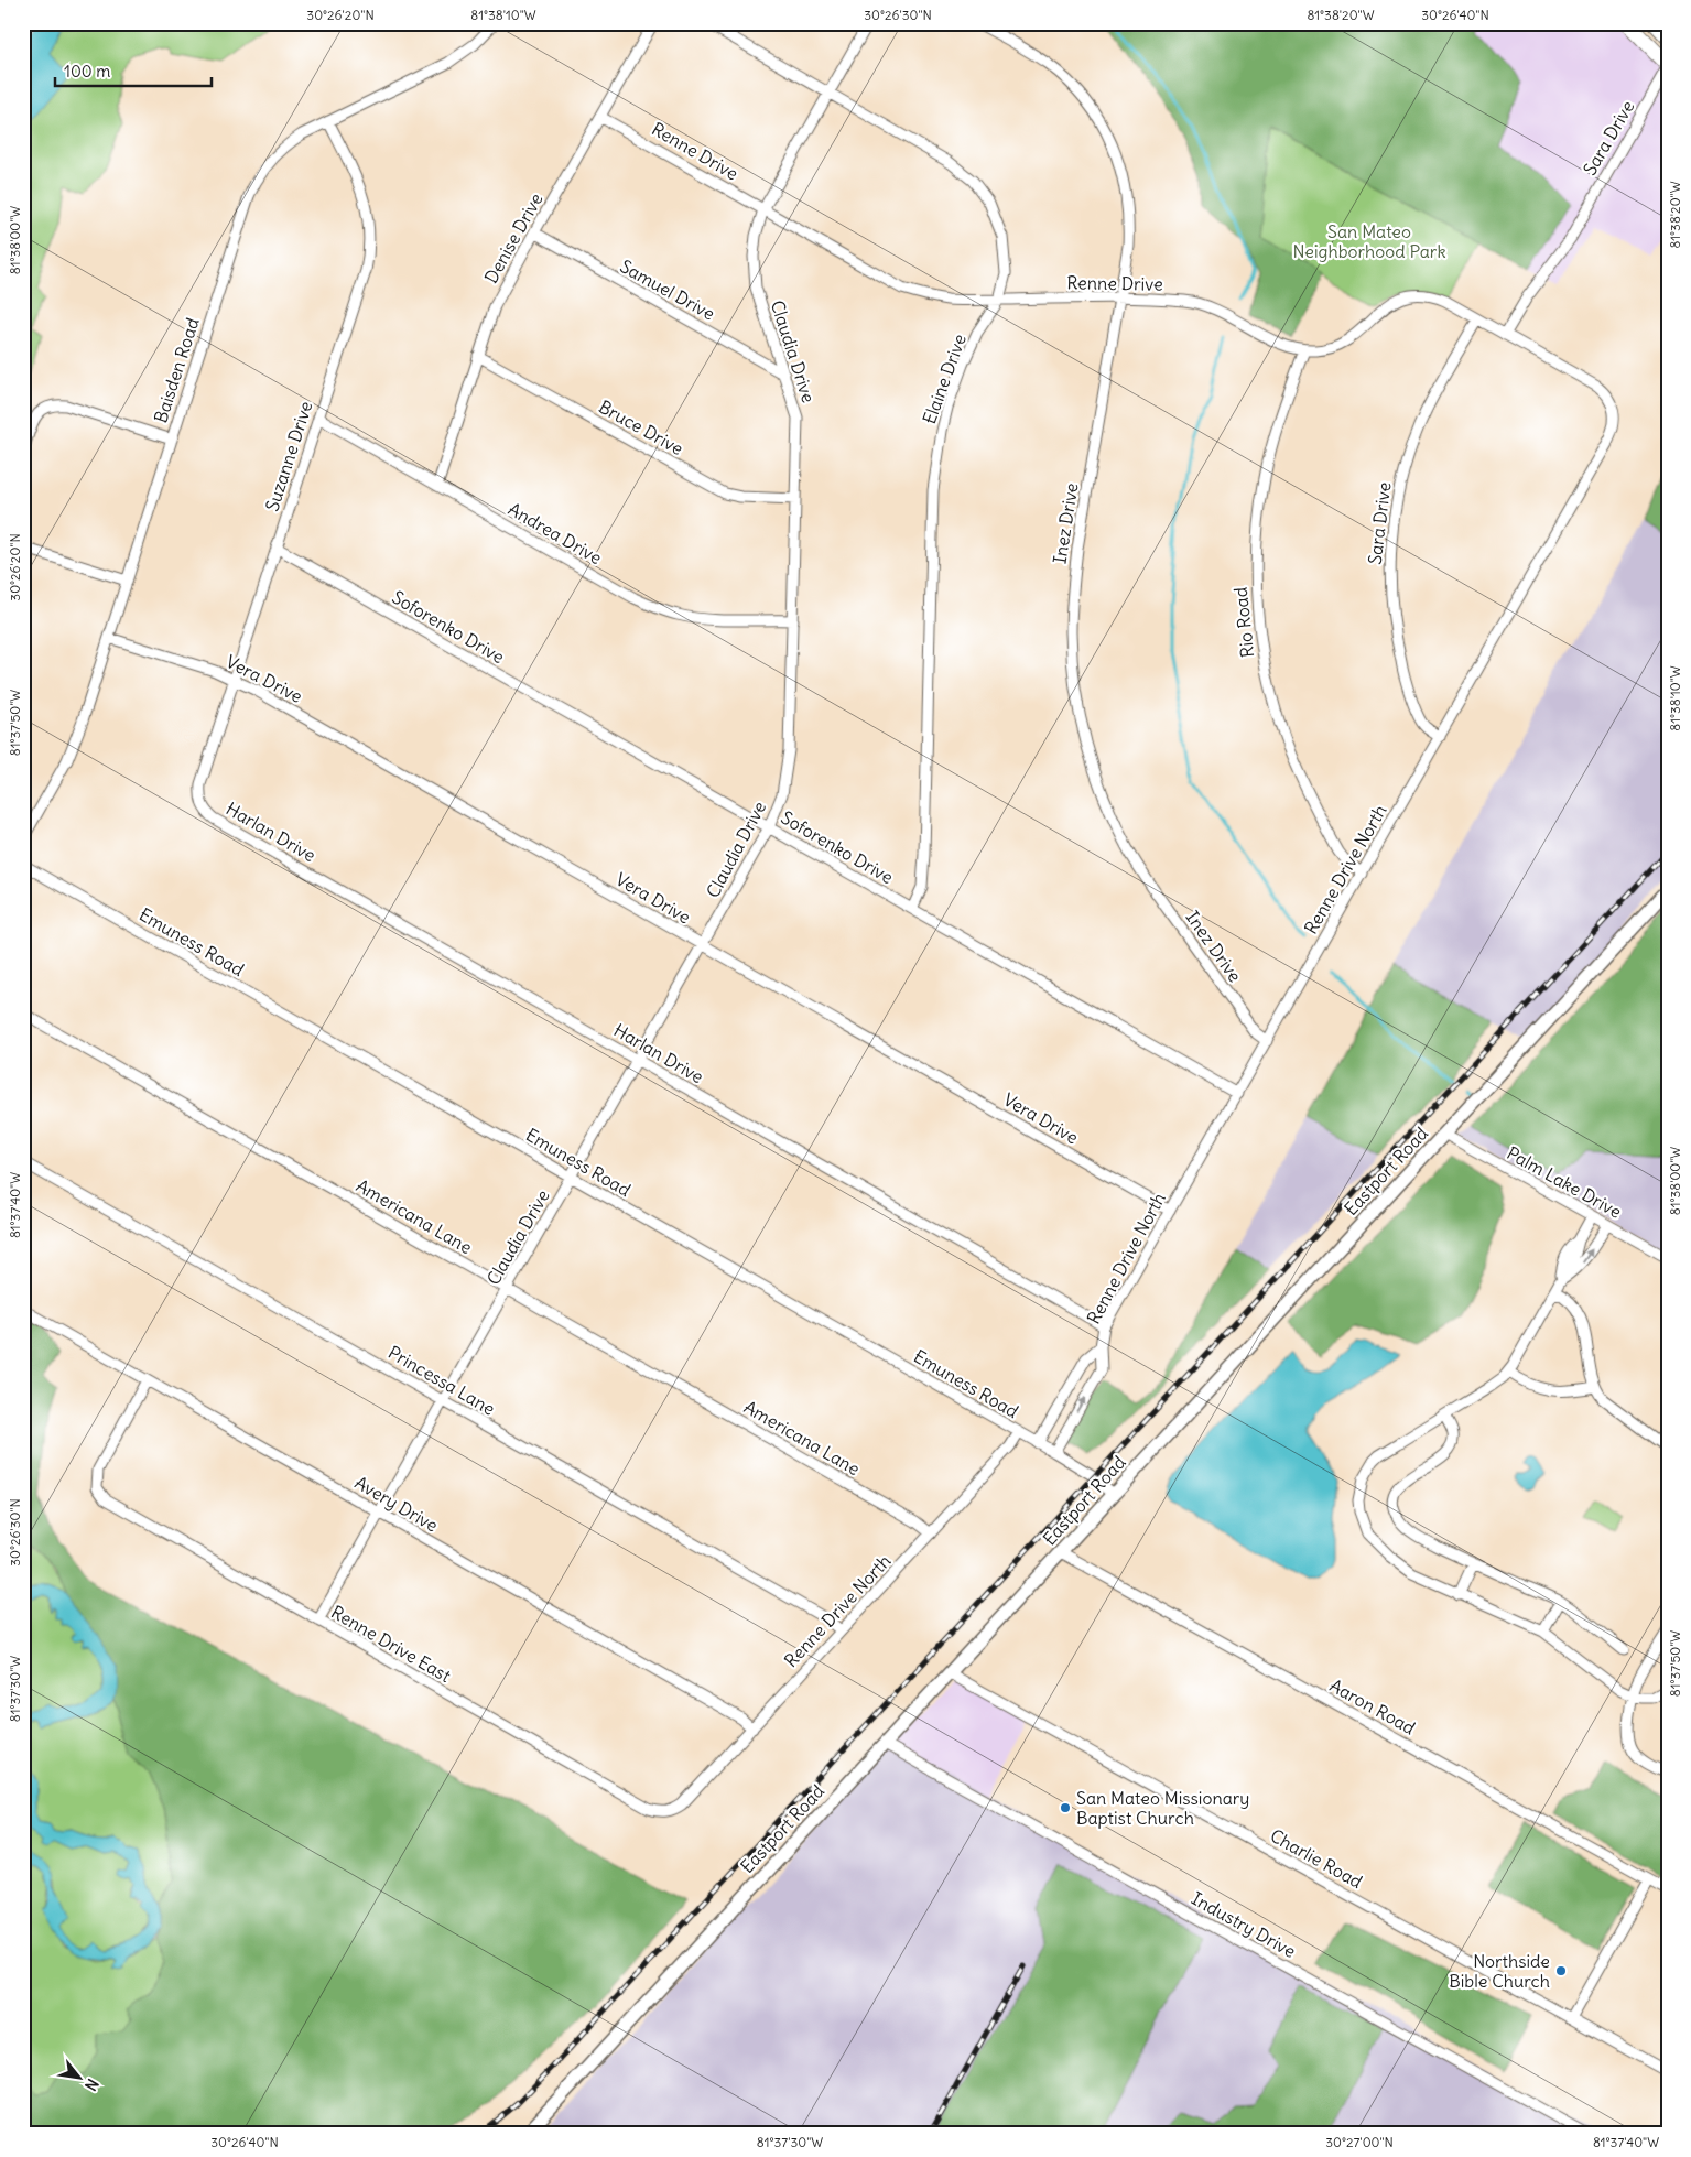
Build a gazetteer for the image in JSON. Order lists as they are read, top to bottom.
{
  "streets": {
    "street": [
      "Sara Drive",
      "Renne Drive",
      "Denise Drive",
      "Samuel Drive",
      "Claudia Drive",
      "Baisden Road",
      "Elaine Drive",
      "Bruce Drive",
      "Suzanne Drive",
      "Inez Drive",
      "Andrea Drive",
      "Rio Road",
      "Soforenko Drive",
      "Vera Drive",
      "Harlan Drive",
      "Renne Drive North",
      "Emuness Road",
      "Eastport Road",
      "Palm Lake Drive",
      "Americana Lane",
      "Princessa Lane",
      "Avery Drive",
      "Renne Drive East",
      "Aaron Road",
      "Charlie Road",
      "Industry Drive"
    ]
  },
  "crossings": [
    ["Sara Drive", "Renne Drive"],
    ["Sara Drive", "Renne Drive North"],
    ["Renne Drive", "Denise Drive"],
    ["Renne Drive", "Claudia Drive"],
    ["Renne Drive", "Elaine Drive"],
    ["Renne Drive", "Inez Drive"],
    ["Renne Drive", "Rio Road"],
    ["Renne Drive", "Renne Drive North"],
    ["Denise Drive", "Samuel Drive"],
    ["Denise Drive", "Bruce Drive"],
    ["Denise Drive", "Andrea Drive"],
    ["Samuel Drive", "Claudia Drive"],
    ["Claudia Drive", "Elaine Drive"],
    ["Claudia Drive", "Bruce Drive"],
    ["Claudia Drive", "Andrea Drive"],
    ["Claudia Drive", "Soforenko Drive"],
    ["Claudia Drive", "Vera Drive"],
    ["Claudia Drive", "Harlan Drive"],
    ["Claudia Drive", "Emuness Road"],
    ["Claudia Drive", "Americana Lane"],
    ["Claudia Drive", "Princessa Lane"],
    ["Claudia Drive", "Avery Drive"],
    ["Claudia Drive", "Renne Drive East"],
    ["Baisden Road", "Suzanne Drive"],
    ["Baisden Road", "Vera Drive"],
    ["Elaine Drive", "Soforenko Drive"],
    ["Suzanne Drive", "Andrea Drive"],
    ["Suzanne Drive", "Soforenko Drive"],
    ["Suzanne Drive", "Vera Drive"],
    ["Suzanne Drive", "Harlan Drive"],
    ["Inez Drive", "Renne Drive North"],
    ["Rio Road", "Renne Drive North"],
    ["Soforenko Drive", "Renne Drive North"],
    ["Vera Drive", "Renne Drive North"],
    ["Harlan Drive", "Renne Drive North"],
    ["Renne Drive North", "Emuness Road"],
    ["Renne Drive North", "Americana Lane"],
    ["Renne Drive North", "Princessa Lane"],
    ["Renne Drive North", "Avery Drive"],
    ["Renne Drive North", "Renne Drive East"],
    ["Emuness Road", "Eastport Road"],
    ["Eastport Road", "Palm Lake Drive"],
    ["Eastport Road", "Aaron Road"],
    ["Eastport Road", "Charlie Road"],
    ["Eastport Road", "Industry Drive"],
    ["Avery Drive", "Renne Drive East"]
  ],
  "parks": ["San Mateo Neighborhood Park"],
  "places": ["San Mateo Missionary Baptist Church", "Northside Bible Church"],
  "scale_bar": "100 m",
  "north": "bottom right",
  "coordinates": [
    "30°26'20\"N",
    "81°38'10\"W",
    "30°26'30\"N",
    "81°38'20\"W",
    "30°26'40\"N",
    "81°38'00\"W",
    "81°37'50\"W",
    "81°37'40\"W",
    "81°37'30\"W",
    "30°27'00\"N"
  ]
}
